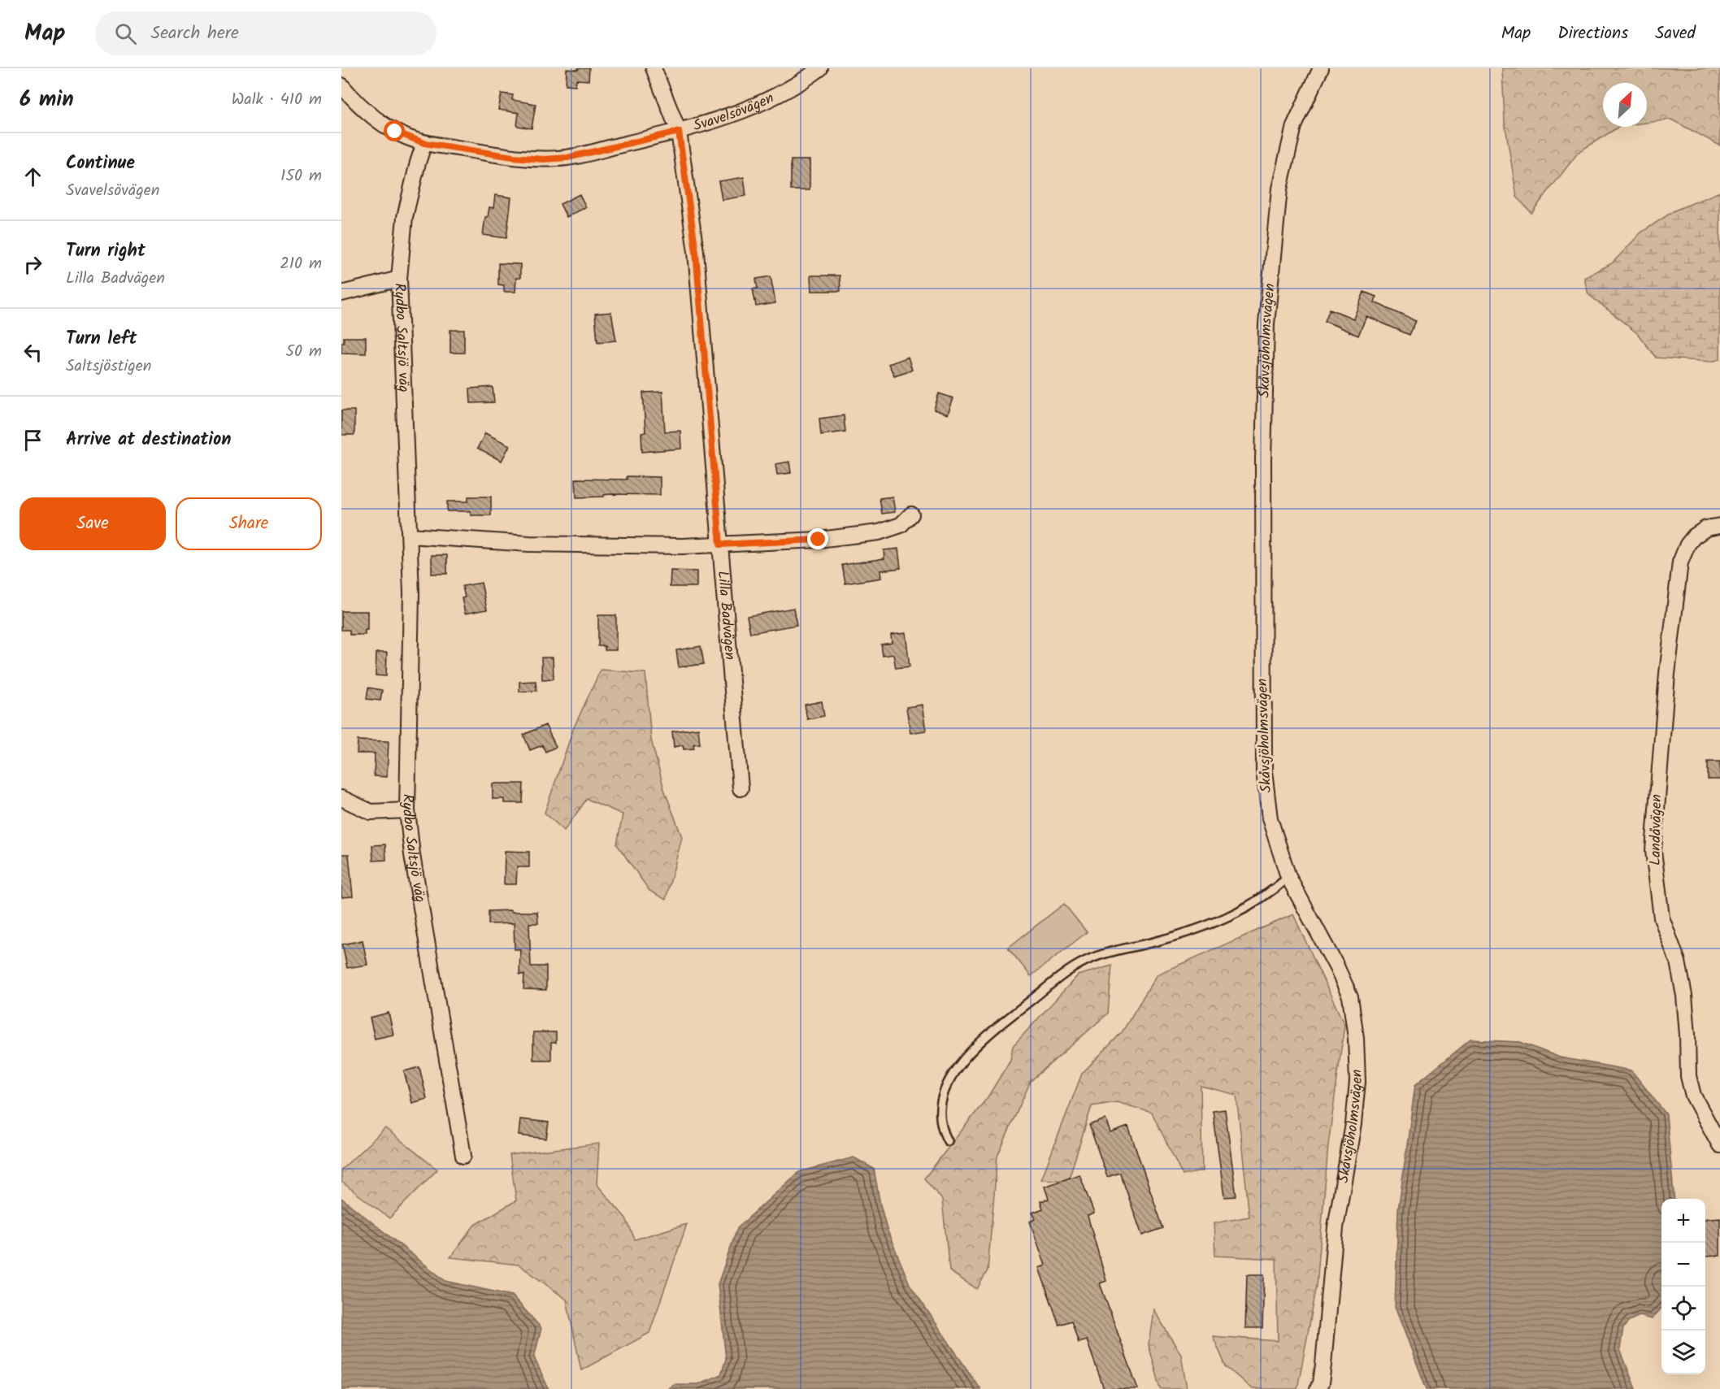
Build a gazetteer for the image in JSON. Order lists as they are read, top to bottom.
{
  "streets": {
    "street": [
      "Svavelsövägen",
      "Rydbo Saltsjö väg",
      "Skåvsjöholmsvägen",
      "Lilla Badvägen",
      "Landåvägen"
    ]
  },
  "crossings": [
    ["Svavelsövägen", "Rydbo Saltsjö väg"],
    ["Svavelsövägen", "Lilla Badvägen"]
  ],
  "north": "top right",
  "page": {
    "header": "Map",
    "search": "Search here",
    "nav": ["Map", "Directions", "Saved"],
    "heading": ["6 min", "Walk · 410 m"],
    "list": [
      ["Continue", "Svavelsövägen", "150 m"],
      ["Turn right", "Lilla Badvägen", "210 m"],
      ["Turn left", "Saltsjöstigen", "50 m"],
      "Arrive at destination"
    ],
    "buttons": ["Save", "Share"],
    "map_buttons": ["+", "−"]
  }
}
